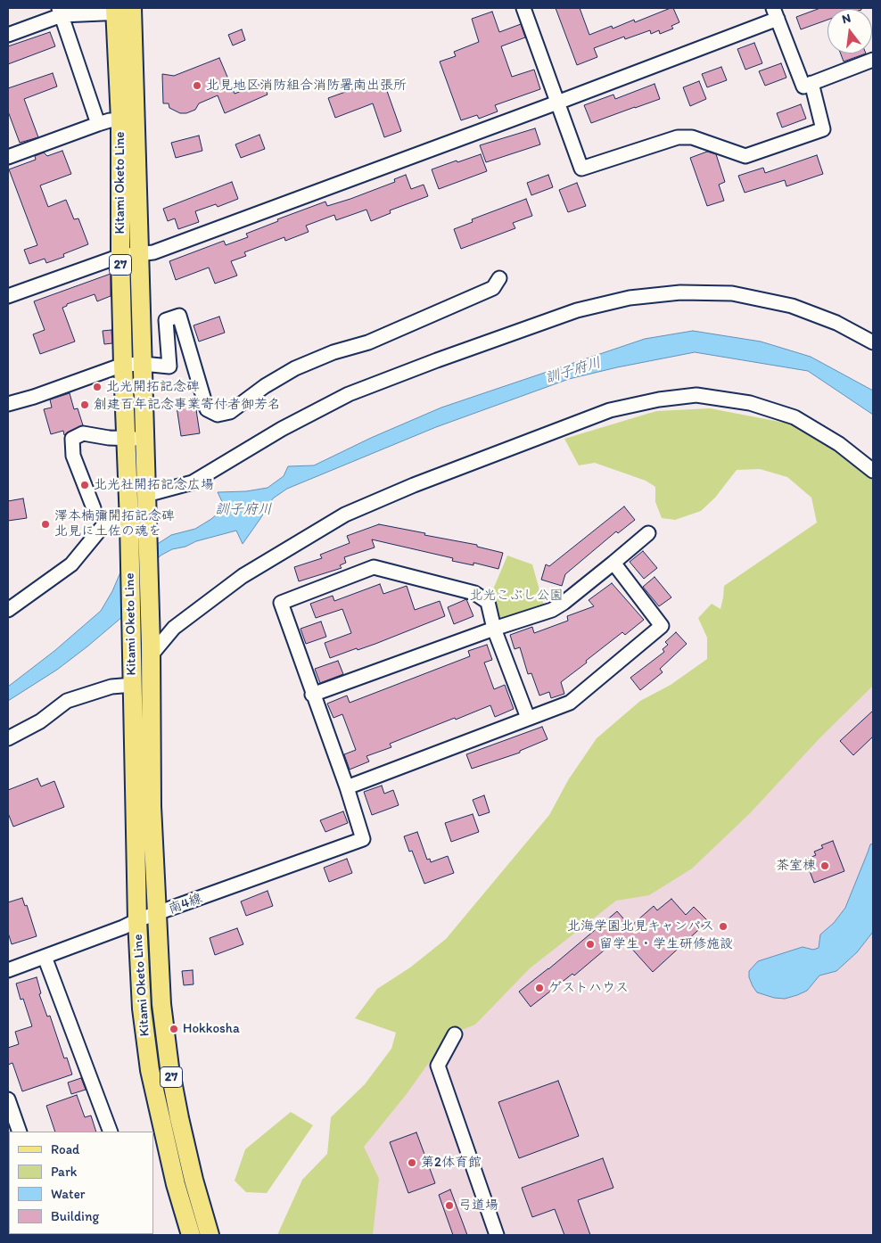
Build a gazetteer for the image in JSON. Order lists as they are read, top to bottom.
{
  "streets": {
    "main road": ["Kitami Oketo Line", "27"],
    "street": ["南4線"]
  },
  "crossings": [
    ["Kitami Oketo Line", "南4線"]
  ],
  "water": ["訓子府川"],
  "parks": ["北光こぶし公園"],
  "places": [
    "北見地区消防組合消防署南出張所",
    "北光開拓記念碑",
    "創建百年記念事業寄付者御芳名",
    "北光社開拓記念広場",
    "澤本楠彌開拓記念碑 北見に土佐の魂を",
    "茶室棟",
    "北海学園北見キャンパス",
    "留学生・学生研修施設",
    "ゲストハウス",
    "Hokkosha",
    "第2体育館",
    "弓道場"
  ],
  "legend": [
    "Road",
    "Park",
    "Water",
    "Building"
  ],
  "north": "top"
}
